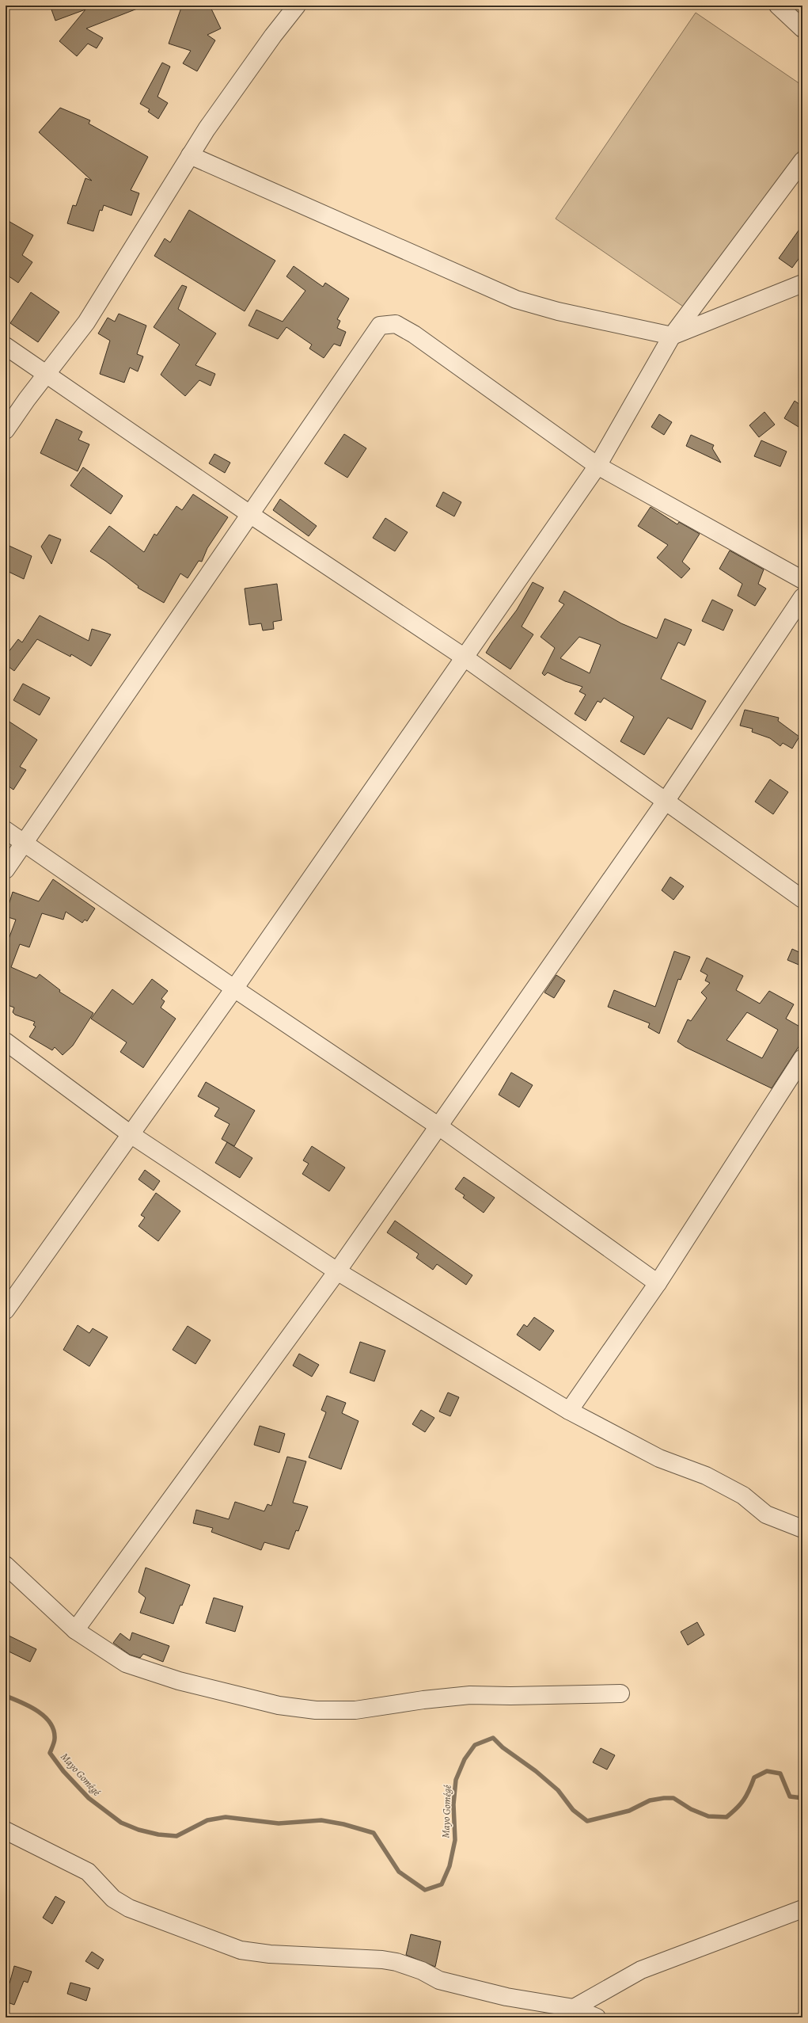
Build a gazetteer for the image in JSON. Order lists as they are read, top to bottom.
{
  "water": ["Mayo Gomégé"]
}
